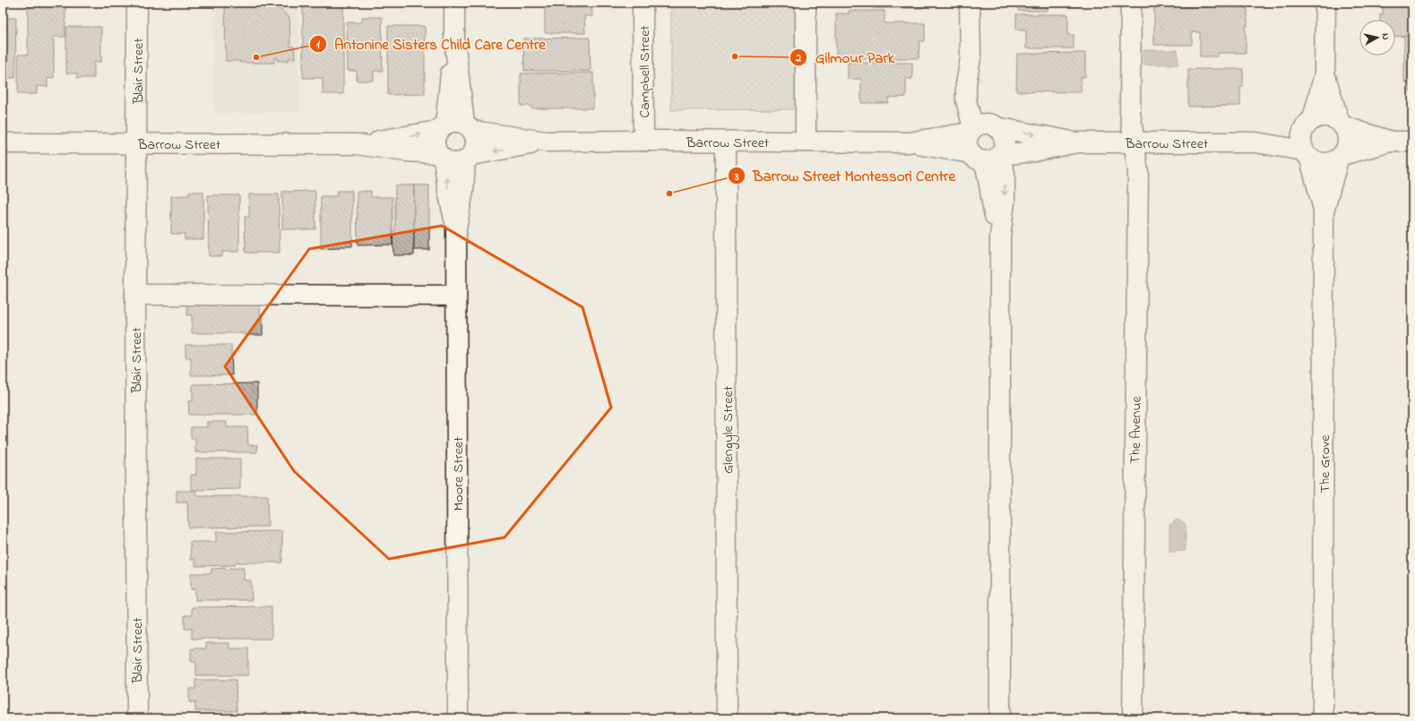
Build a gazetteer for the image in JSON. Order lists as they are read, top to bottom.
{
  "streets": {
    "street": [
      "Blair Street",
      "Campbell Street",
      "Barrow Street",
      "Glengyle Street",
      "The Avenue",
      "The Grove",
      "Moore Street"
    ]
  },
  "crossings": [
    ["Blair Street", "Barrow Street"],
    ["Campbell Street", "Barrow Street"],
    ["Barrow Street", "Glengyle Street"],
    ["Barrow Street", "The Avenue"],
    ["Barrow Street", "The Grove"],
    ["Barrow Street", "Moore Street"]
  ],
  "places": ["Gilmour Park", "Antonine Sisters Child Care Centre", "Barrow Street Montessori Centre"],
  "north": "right"
}
